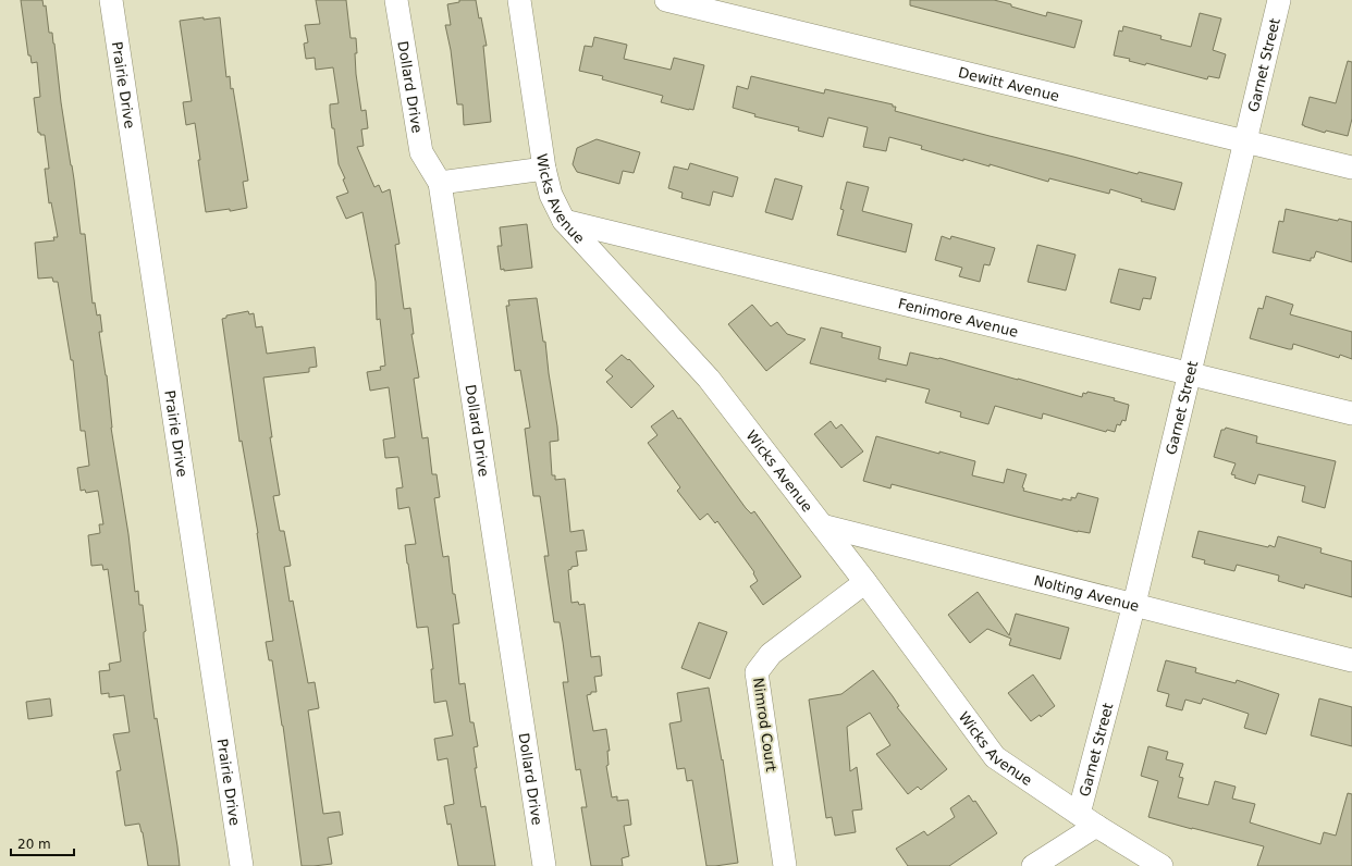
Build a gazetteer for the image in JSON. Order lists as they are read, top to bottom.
{
  "streets": {
    "street": [
      "Garnet Street",
      "Dewitt Avenue",
      "Prairie Drive",
      "Dollard Drive",
      "Wicks Avenue",
      "Fenimore Avenue",
      "Nolting Avenue",
      "Nimrod Court"
    ]
  },
  "crossings": [
    ["Garnet Street", "Dewitt Avenue"],
    ["Garnet Street", "Wicks Avenue"],
    ["Garnet Street", "Fenimore Avenue"],
    ["Garnet Street", "Nolting Avenue"],
    ["Wicks Avenue", "Fenimore Avenue"],
    ["Wicks Avenue", "Nolting Avenue"],
    ["Wicks Avenue", "Nimrod Court"]
  ],
  "scale_bar": "20 m"
}
